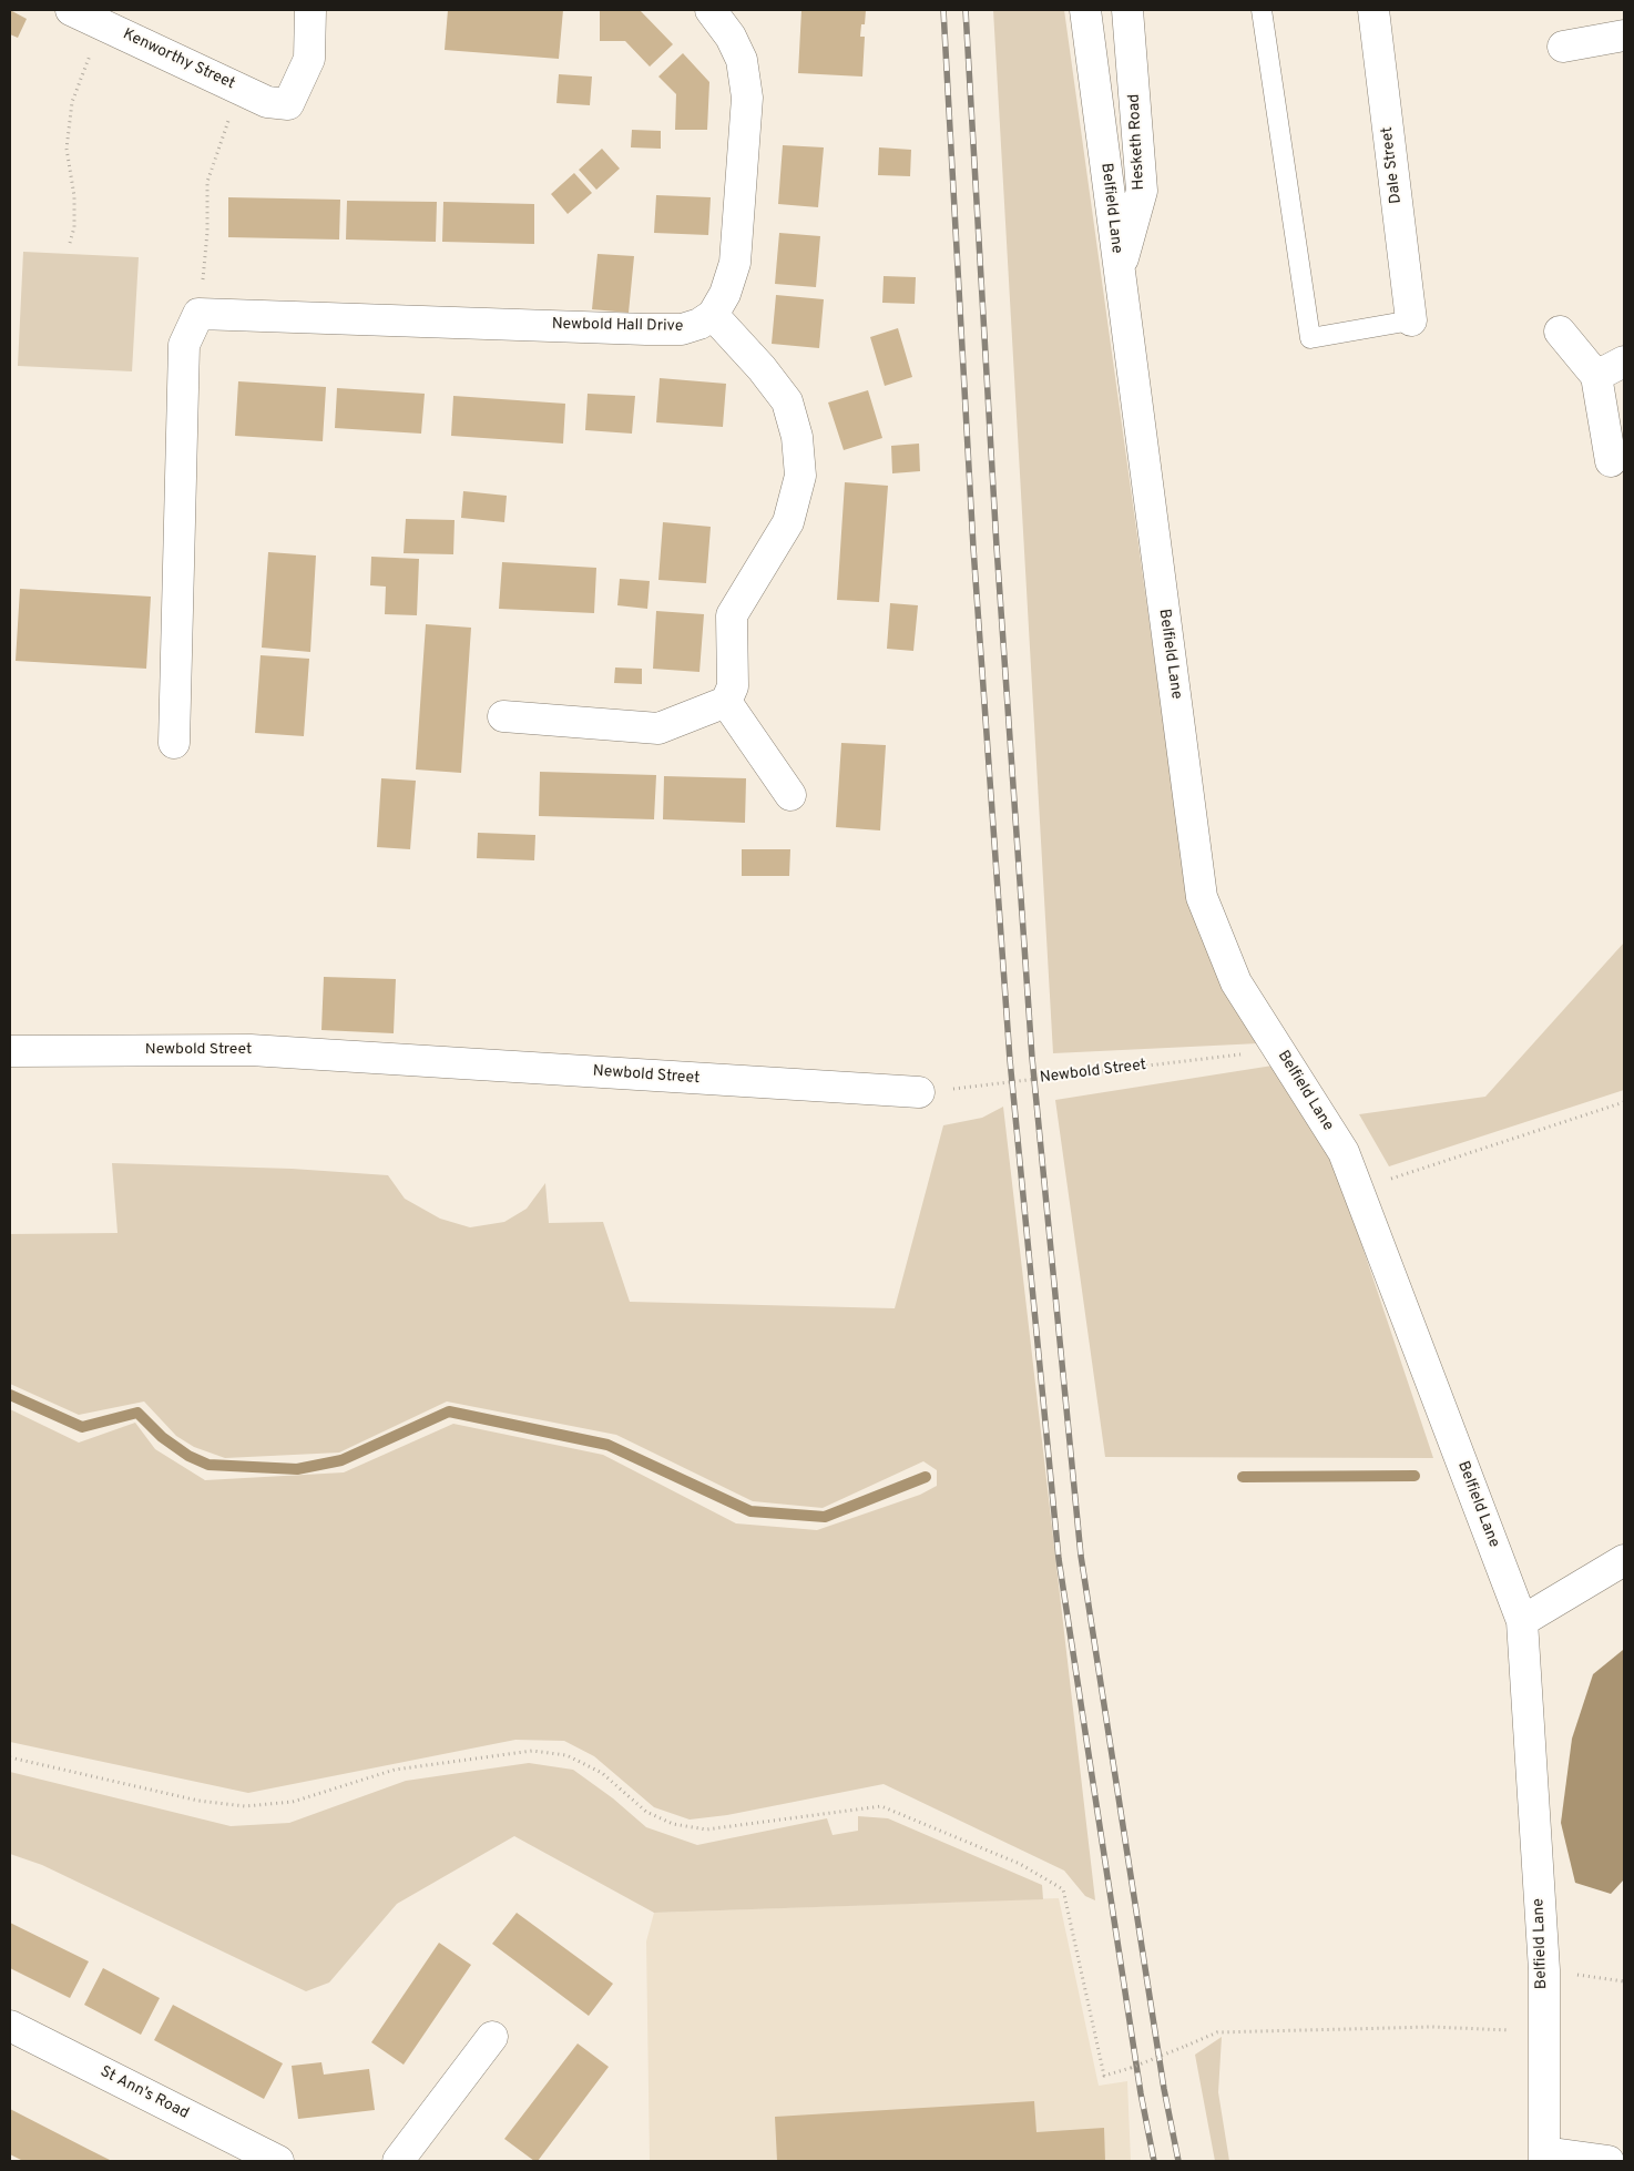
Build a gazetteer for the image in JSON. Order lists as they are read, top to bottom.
{
  "streets": {
    "street": [
      "Kenworthy Street",
      "Hesketh Road",
      "Dale Street",
      "Belfield Lane",
      "Newbold Hall Drive",
      "Newbold Street",
      "St Ann's Road"
    ]
  },
  "crossings": [
    ["Hesketh Road", "Belfield Lane"],
    ["Belfield Lane", "Newbold Street"]
  ]
}
